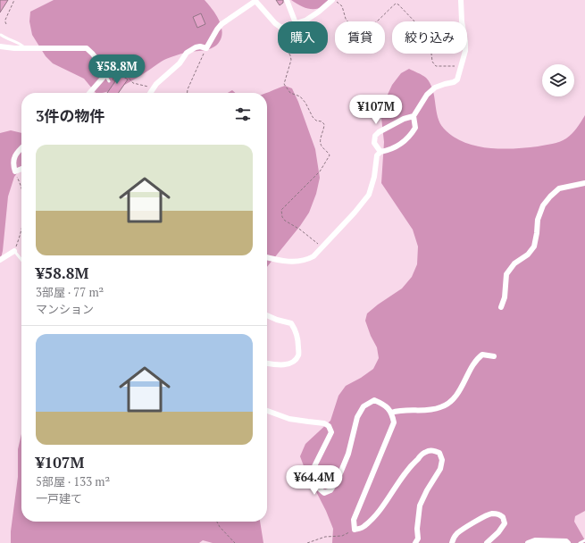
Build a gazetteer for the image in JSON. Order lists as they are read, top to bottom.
{
  "page": {
    "chip": ["購入", "賃貸", "絞り込み"],
    "price": ["¥58.8M", "¥107M", "¥64.4M"],
    "heading": "3件の物件",
    "list": [
      {
        "name": "¥58.8M",
        "note": "3部屋 · 77 m² · マンション"
      },
      {
        "name": "¥107M",
        "note": "5部屋 · 133 m² · 一戸建て"
      }
    ]
  }
}
